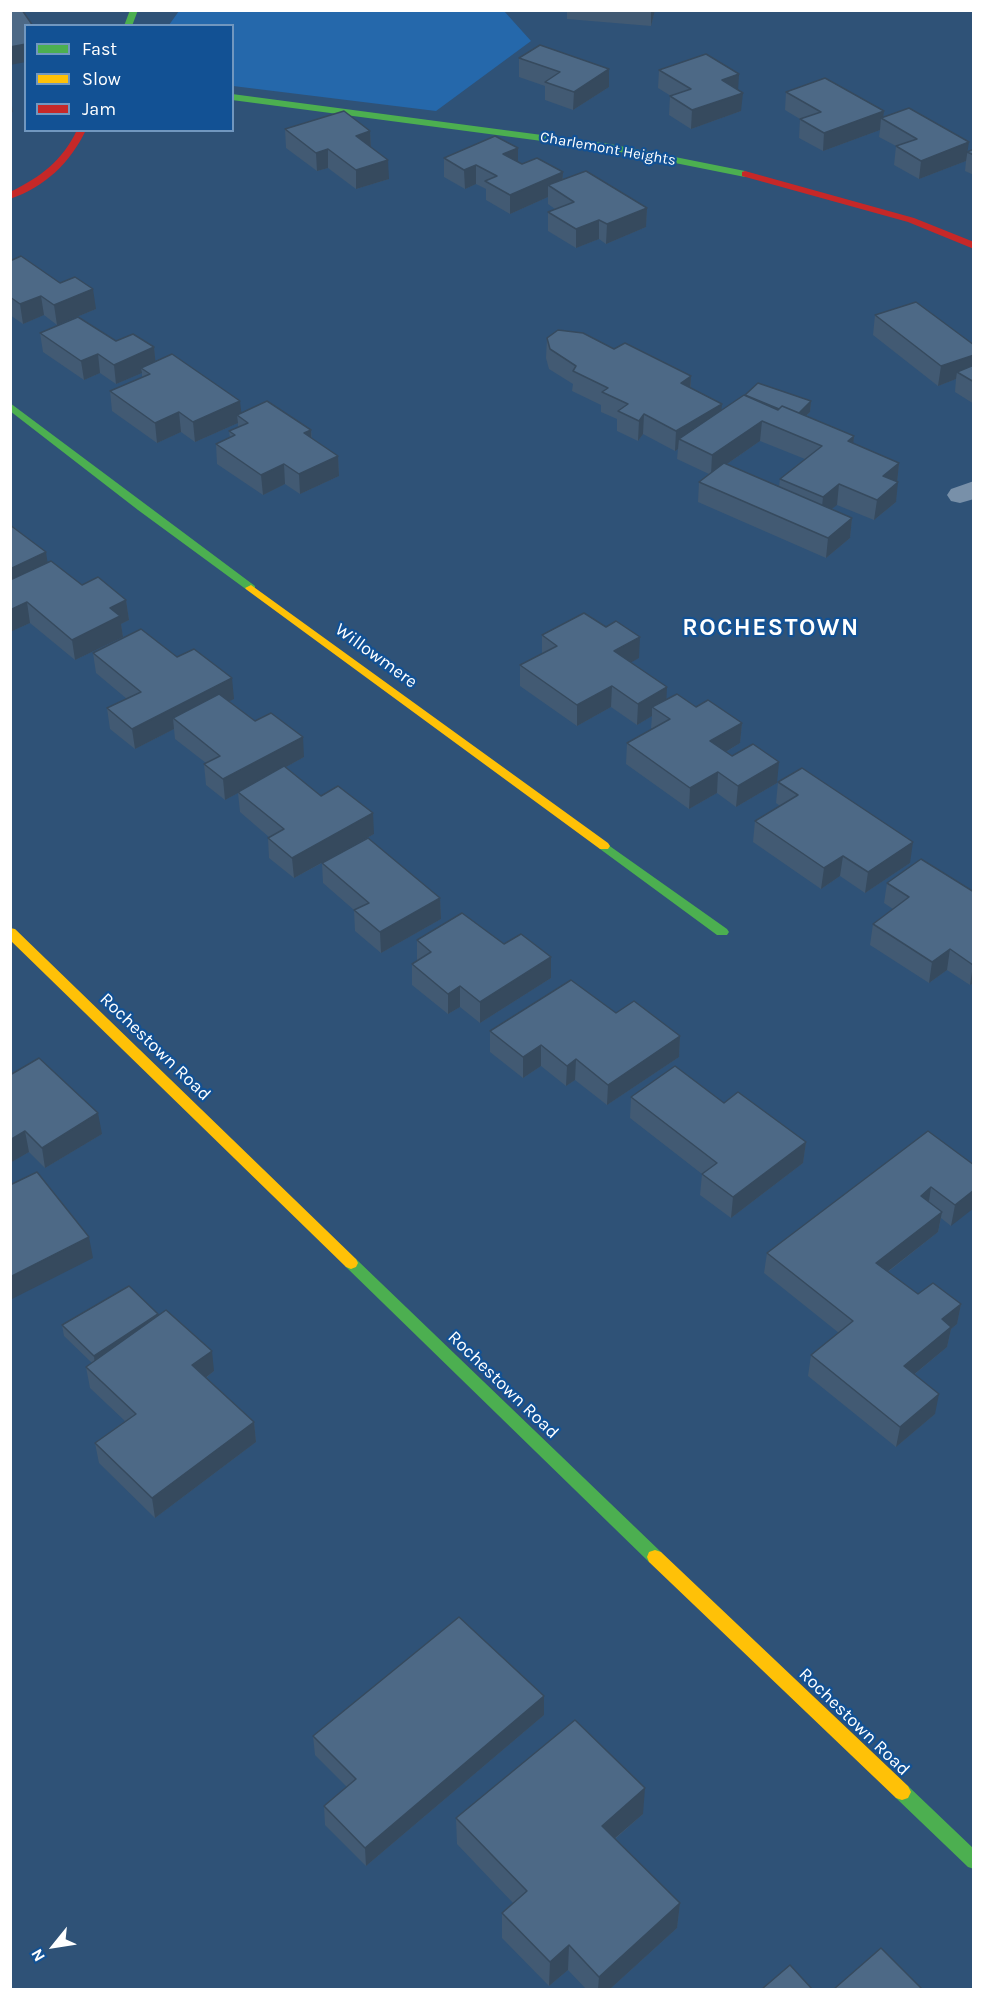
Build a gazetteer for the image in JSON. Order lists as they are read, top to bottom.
{
  "streets": {
    "street": ["Charlemont Heights", "Willowmere", "Rochestown Road"]
  },
  "districts": ["ROCHESTOWN"],
  "legend": ["Fast", "Slow", "Jam"],
  "north": "bottom left"
}
